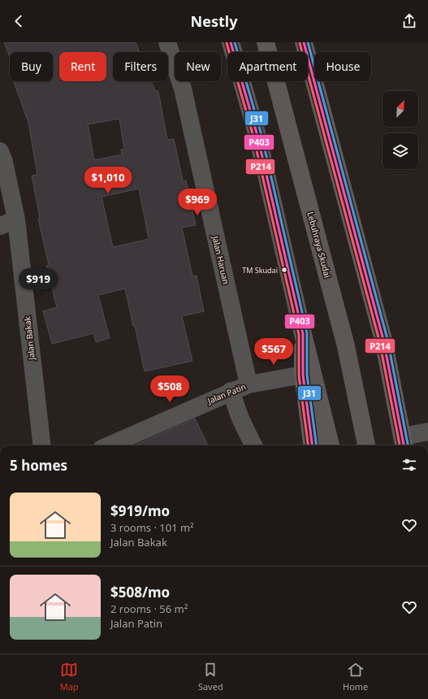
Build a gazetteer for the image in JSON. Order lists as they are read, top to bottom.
{
  "streets": {
    "highway": ["Lebuhraya Skudai"],
    "street": ["Jalan Haruan", "Jalan Bakak", "Jalan Patin"]
  },
  "crossings": [
    ["Jalan Haruan", "Jalan Patin"]
  ],
  "places": ["TM Skudai"],
  "lines": ["transit line P403", "transit line J31", "transit line P214"],
  "north": "top right",
  "page": {
    "header": "Nestly",
    "chip": [
      "Buy",
      "Rent",
      "Filters",
      "New",
      "Apartment",
      "House"
    ],
    "price": [
      "$1,010",
      "$969",
      "$919",
      "$567",
      "$508"
    ],
    "heading": "5 homes",
    "list": [
      {
        "name": "$919/mo",
        "note": "3 rooms · 101 m² · Jalan Bakak"
      },
      {
        "name": "$508/mo",
        "note": "2 rooms · 56 m² · Jalan Patin"
      }
    ],
    "tabs": ["Map", "Saved", "Home"]
  }
}
